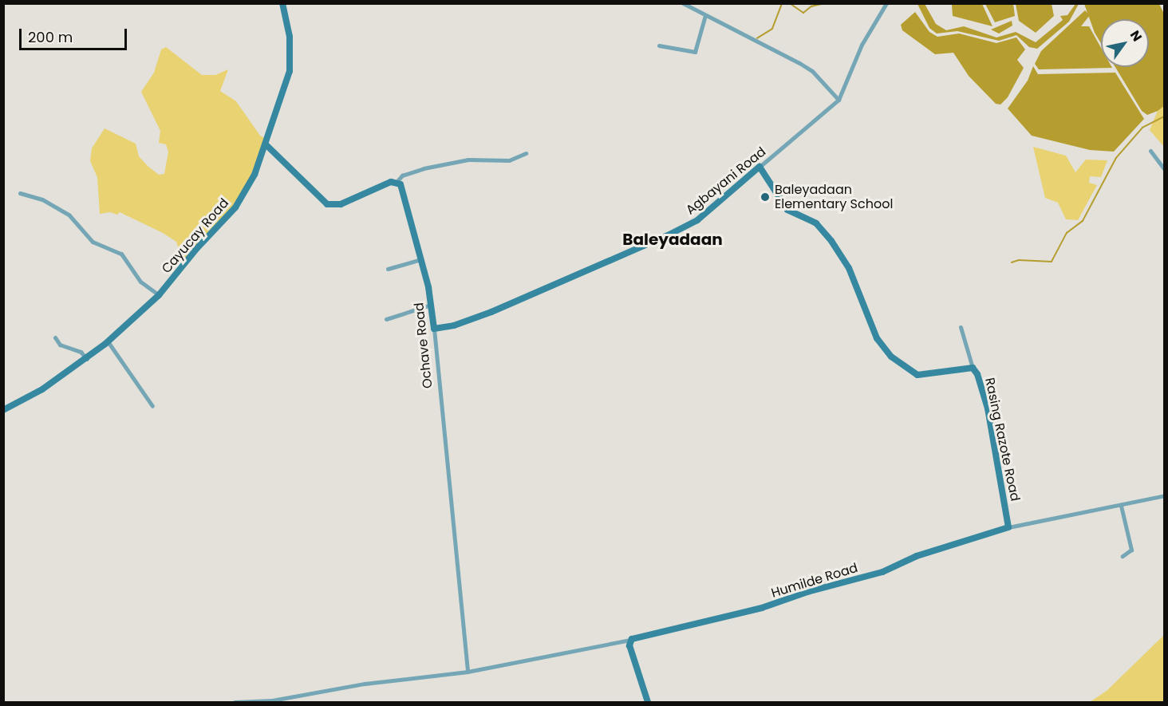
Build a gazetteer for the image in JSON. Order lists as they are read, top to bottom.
{
  "streets": {
    "street": [
      "Agbayani Road",
      "Cayucay Road",
      "Ochave Road",
      "Rasing Razote Road",
      "Humilde Road"
    ]
  },
  "crossings": [
    ["Agbayani Road", "Ochave Road"],
    ["Agbayani Road", "Rasing Razote Road"],
    ["Ochave Road", "Humilde Road"],
    ["Rasing Razote Road", "Humilde Road"]
  ],
  "districts": ["Baleyadaan"],
  "places": ["Baleyadaan Elementary School"],
  "scale_bar": "200 m",
  "north": "top right"
}
